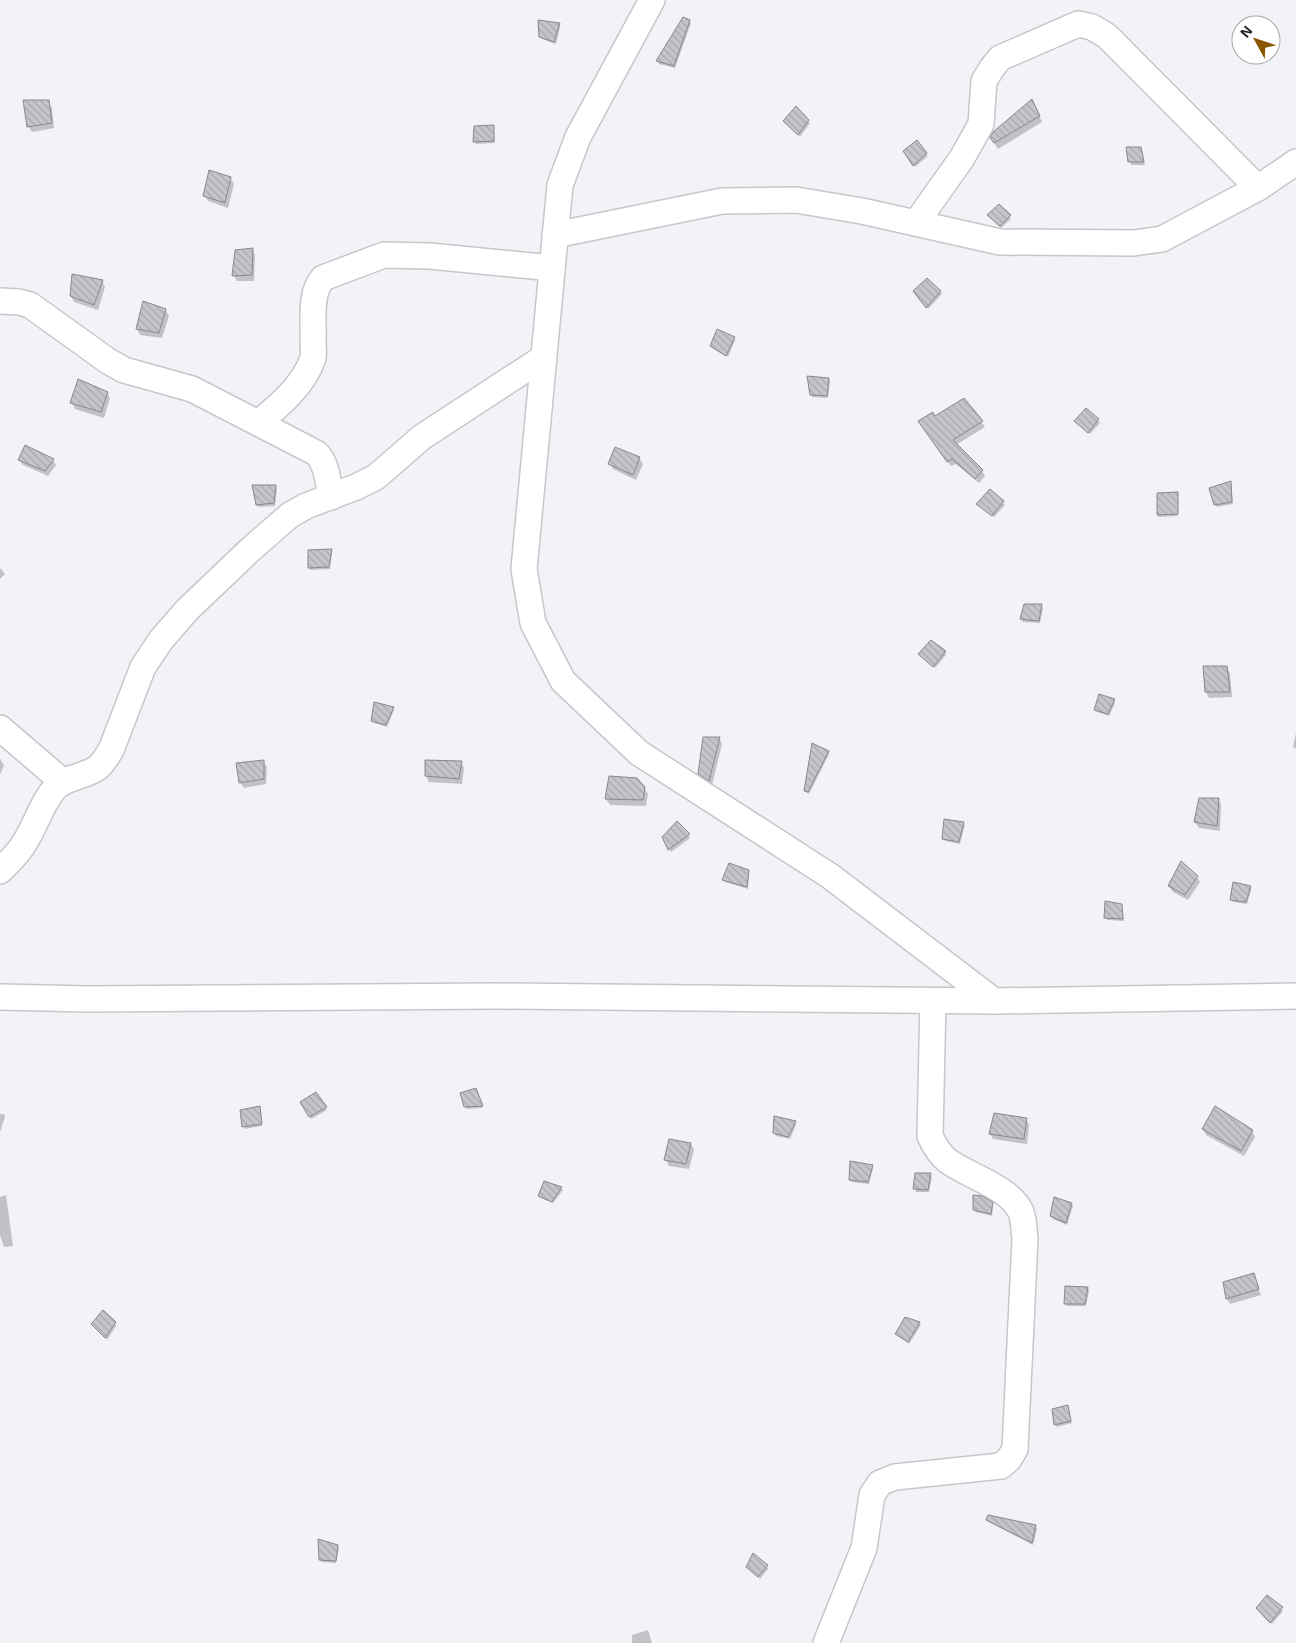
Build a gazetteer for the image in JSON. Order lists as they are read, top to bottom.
{
  "north": "top left"
}
